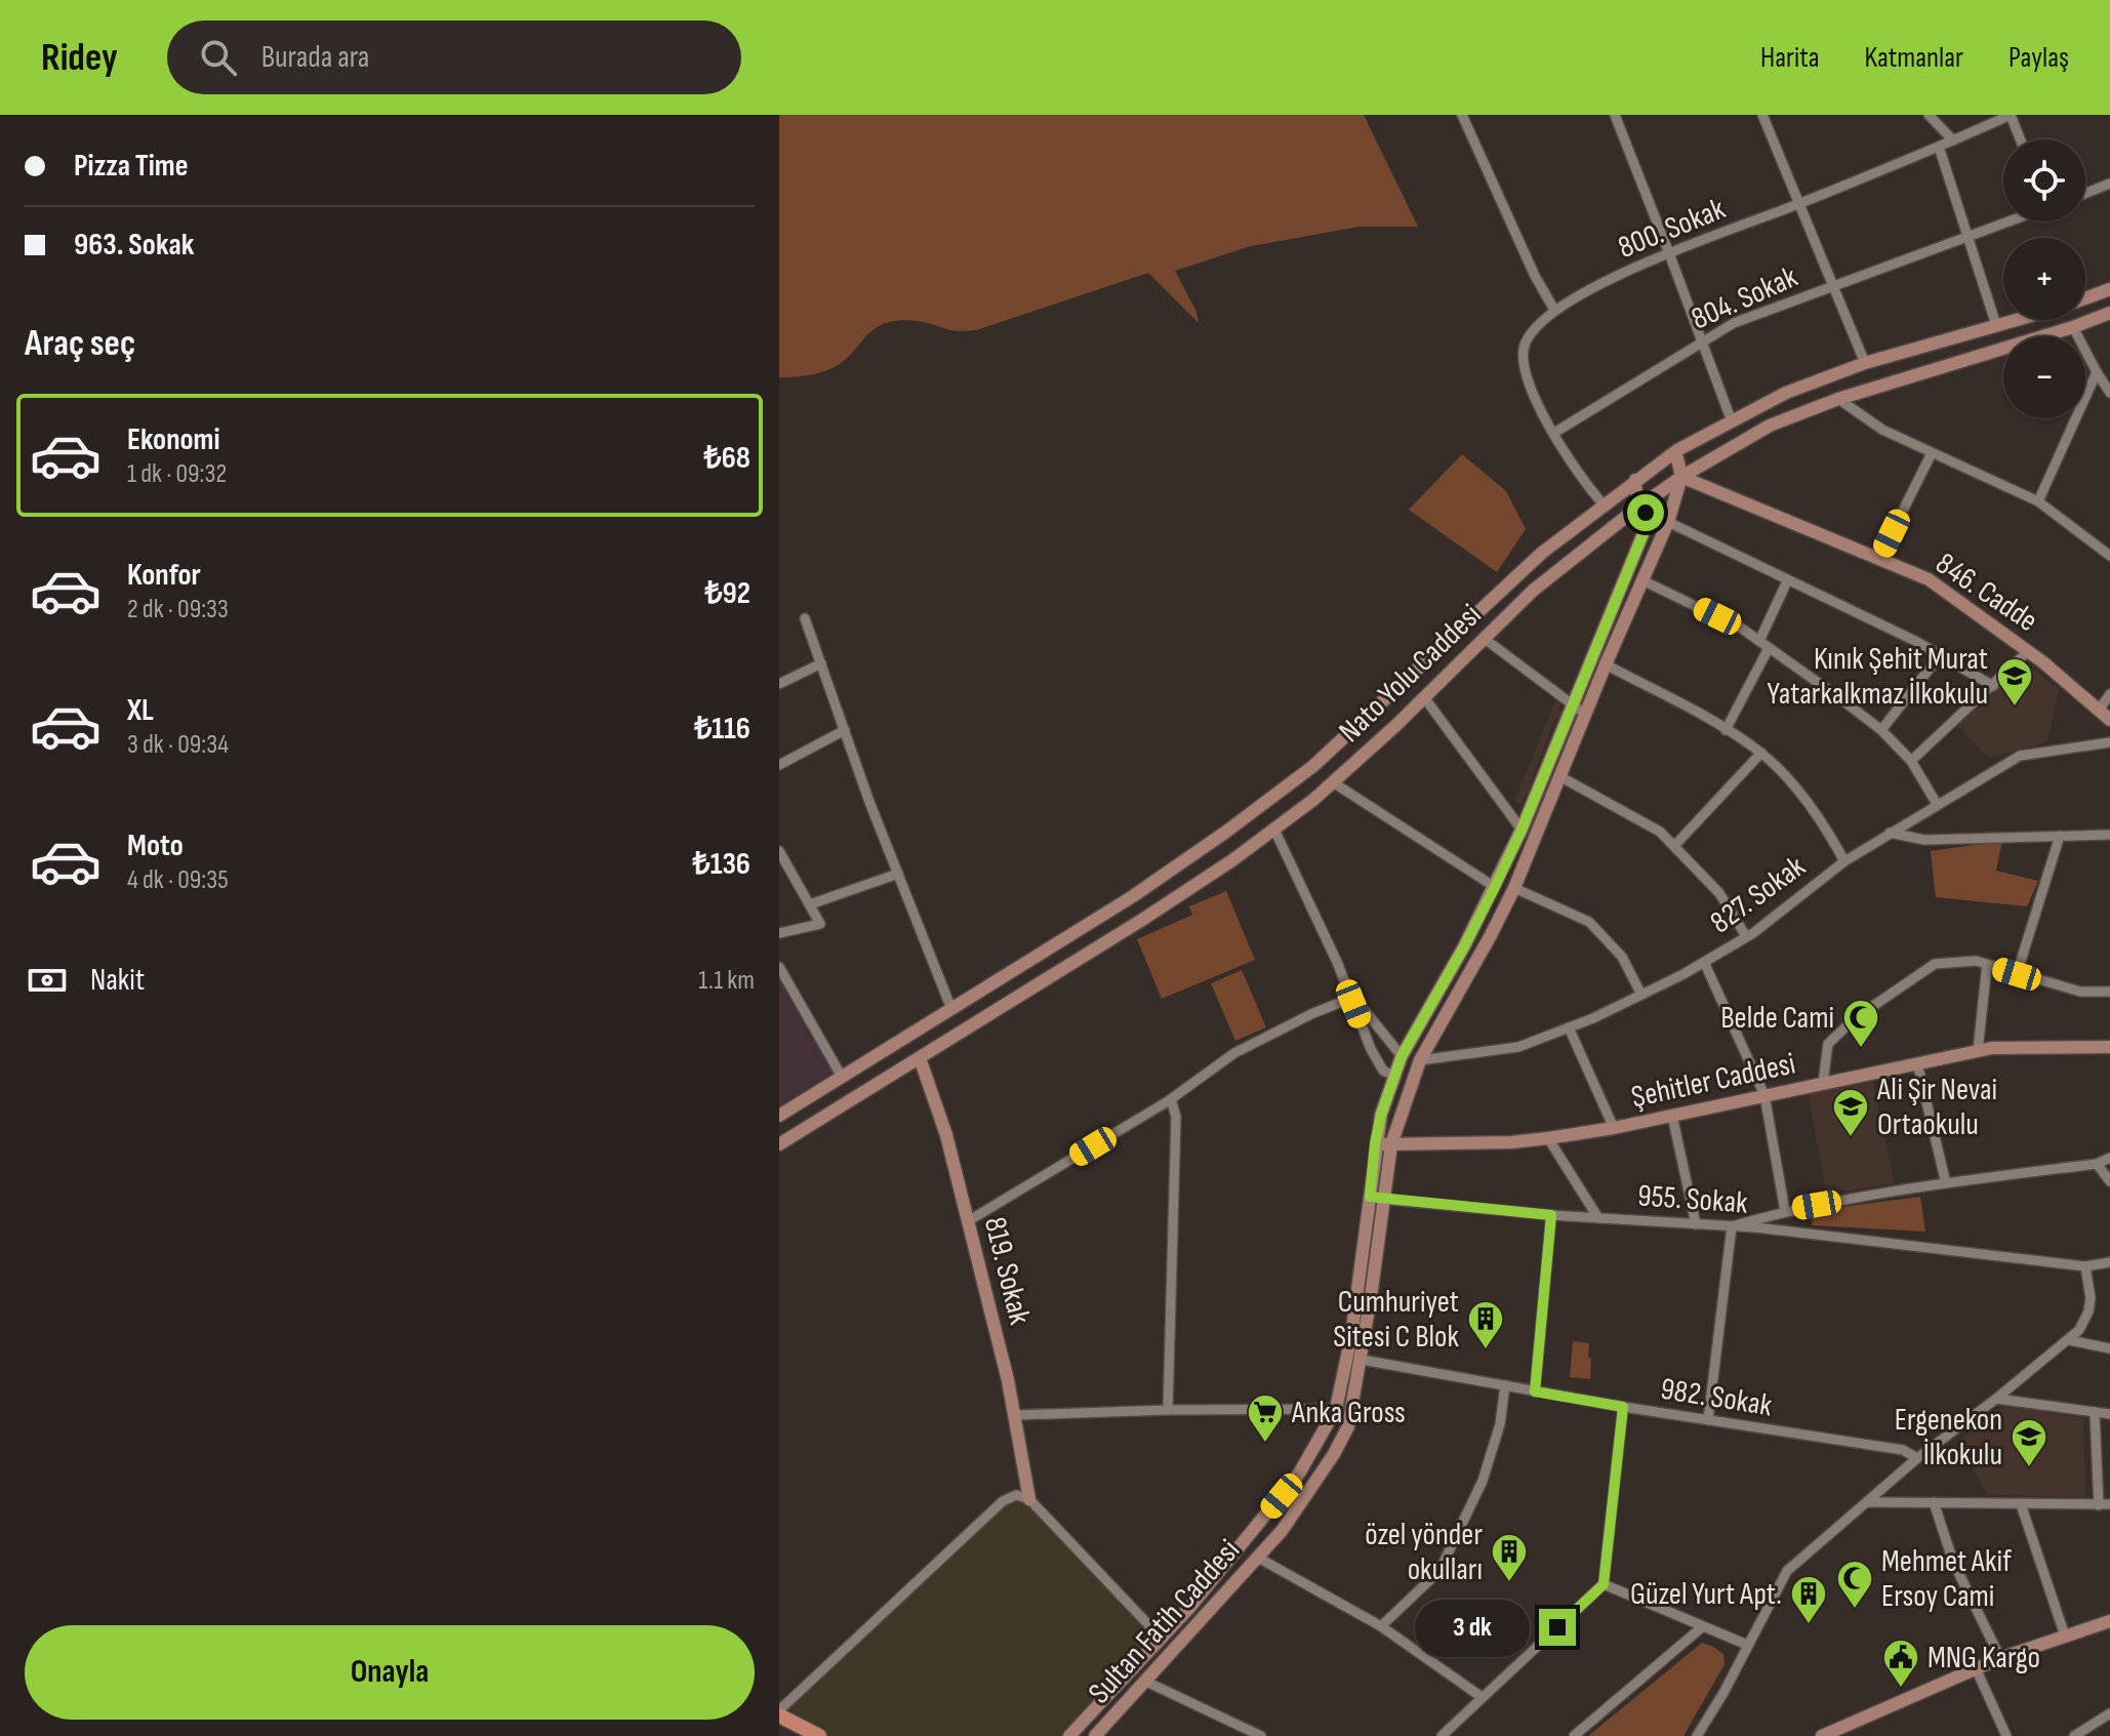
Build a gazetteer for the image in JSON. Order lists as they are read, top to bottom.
{
  "streets": {
    "main road": [
      "846. Cadde",
      "Nato Yolu Caddesi",
      "Şehitler Caddesi",
      "819. Sokak",
      "Sultan Fatih Caddesi"
    ],
    "street": [
      "800. Sokak",
      "804. Sokak",
      "827. Sokak",
      "955. Sokak",
      "982. Sokak"
    ]
  },
  "crossings": [
    ["800. Sokak", "804. Sokak"],
    ["800. Sokak", "Nato Yolu Caddesi"],
    ["846. Cadde", "Nato Yolu Caddesi"],
    ["846. Cadde", "Sultan Fatih Caddesi"],
    ["Nato Yolu Caddesi", "819. Sokak"],
    ["Nato Yolu Caddesi", "Sultan Fatih Caddesi"],
    ["827. Sokak", "Sultan Fatih Caddesi"],
    ["Şehitler Caddesi", "Sultan Fatih Caddesi"],
    ["955. Sokak", "Sultan Fatih Caddesi"],
    ["982. Sokak", "Sultan Fatih Caddesi"]
  ],
  "places": {
    "school or university": ["Kınık Şehit Murat Yatarkalkmaz İlkokulu", "Ali Şir Nevai Ortaokulu", "Ergenekon İlkokulu"],
    "mosque": ["Belde Cami", "Mehmet Akif Ersoy Cami"],
    "building": ["Cumhuriyet Sitesi C Blok", "özel yönder okulları", "Güzel Yurt Apt."],
    "supermarket": ["Anka Gross"],
    "public building": ["MNG Kargo"]
  },
  "page": {
    "header": "Ridey",
    "search": "Burada ara",
    "nav": ["Harita", "Katmanlar", "Paylaş"],
    "banner": ["Pizza Time", "963. Sokak"],
    "map_buttons": ["+", "−"],
    "heading": "Araç seç",
    "list": [
      {
        "name": "Ekonomi",
        "note": "1 dk · 09:32",
        "value": "₺68"
      },
      {
        "name": "Konfor",
        "note": "2 dk · 09:33",
        "value": "₺92"
      },
      {
        "name": "XL",
        "note": "3 dk · 09:34",
        "value": "₺116"
      },
      {
        "name": "Moto",
        "note": "4 dk · 09:35",
        "value": "₺136"
      }
    ],
    "pay": ["Nakit", "1.1 km"],
    "bubble": "3 dk",
    "buttons": "Onayla"
  }
}
